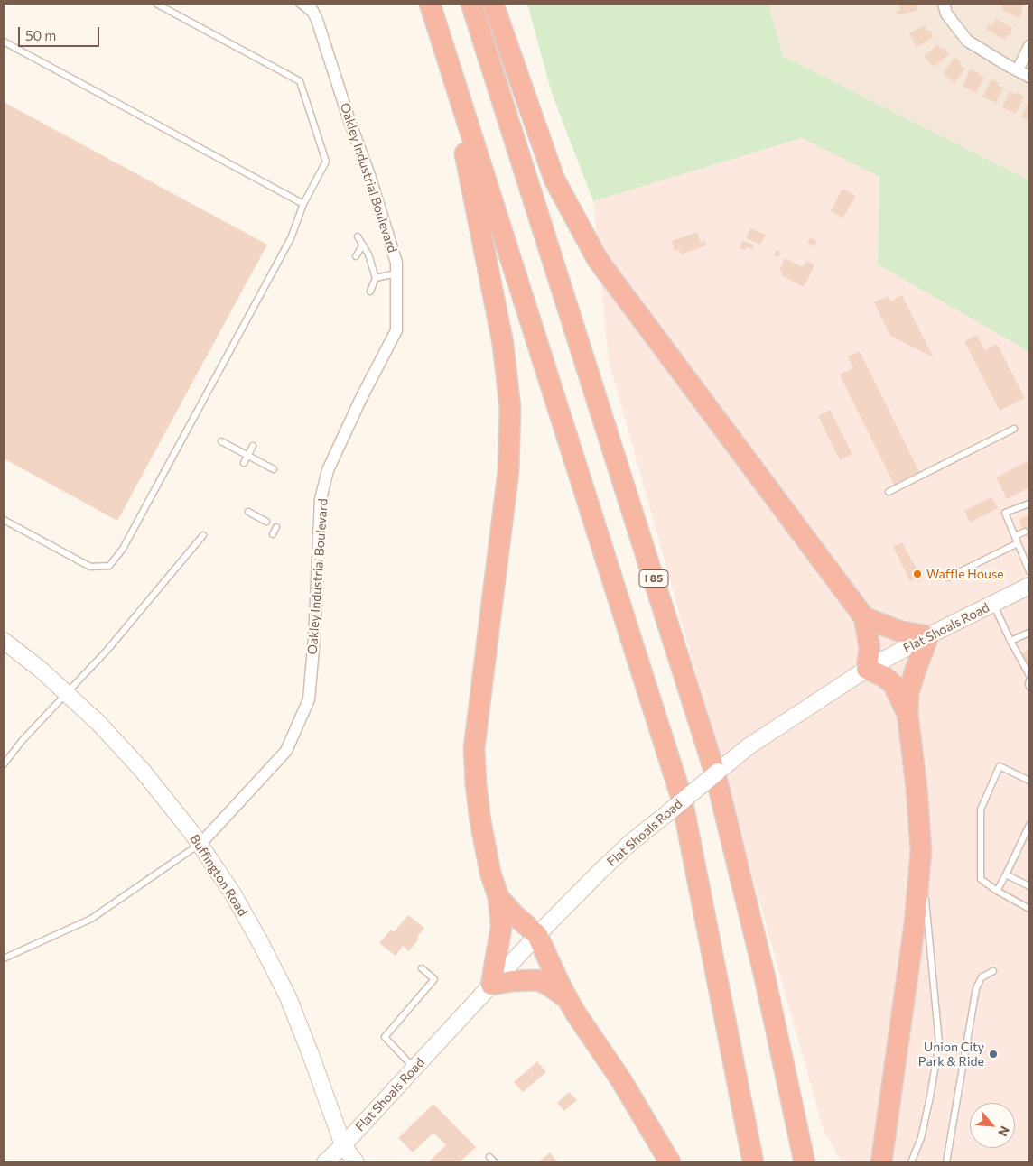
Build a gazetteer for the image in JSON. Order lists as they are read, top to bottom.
{
  "streets": {
    "highway": ["I 85"],
    "street": ["Oakley Industrial Boulevard", "Flat Shoals Road", "Buffington Road"]
  },
  "crossings": [
    ["Oakley Industrial Boulevard", "Buffington Road"],
    ["Flat Shoals Road", "Buffington Road"]
  ],
  "places": ["Waffle House", "Union City Park & Ride"],
  "scale_bar": "50 m",
  "north": "bottom right"
}
